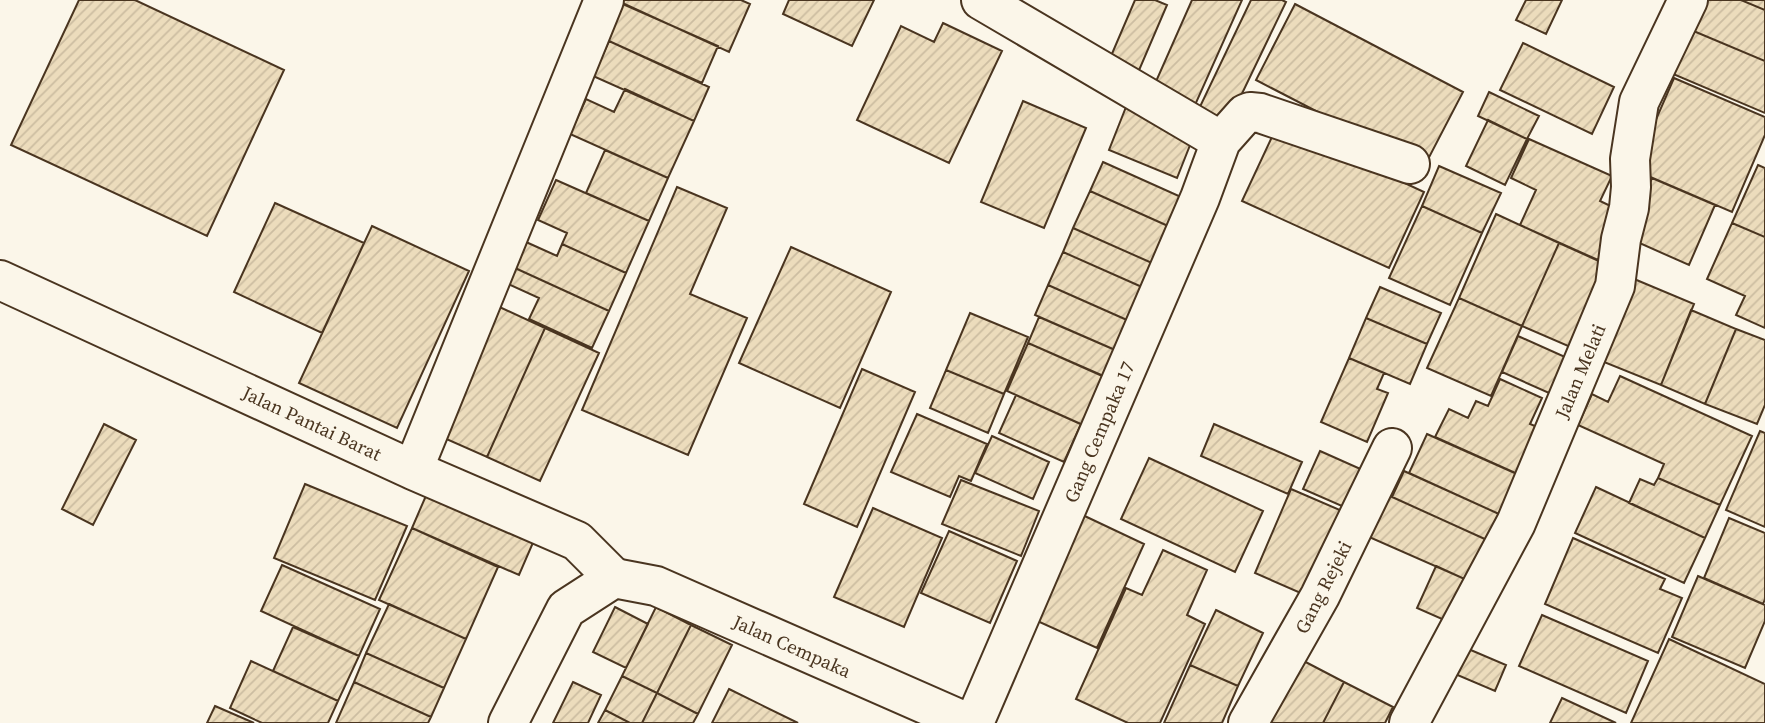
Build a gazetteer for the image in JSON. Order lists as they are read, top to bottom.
{
  "streets": {
    "street": [
      "Jalan Melati",
      "Jalan Pantai Barat",
      "Gang Cempaka 17",
      "Gang Rejeki",
      "Jalan Cempaka"
    ]
  },
  "crossings": [
    ["Jalan Pantai Barat", "Jalan Cempaka"],
    ["Gang Cempaka 17", "Jalan Cempaka"]
  ]
}
